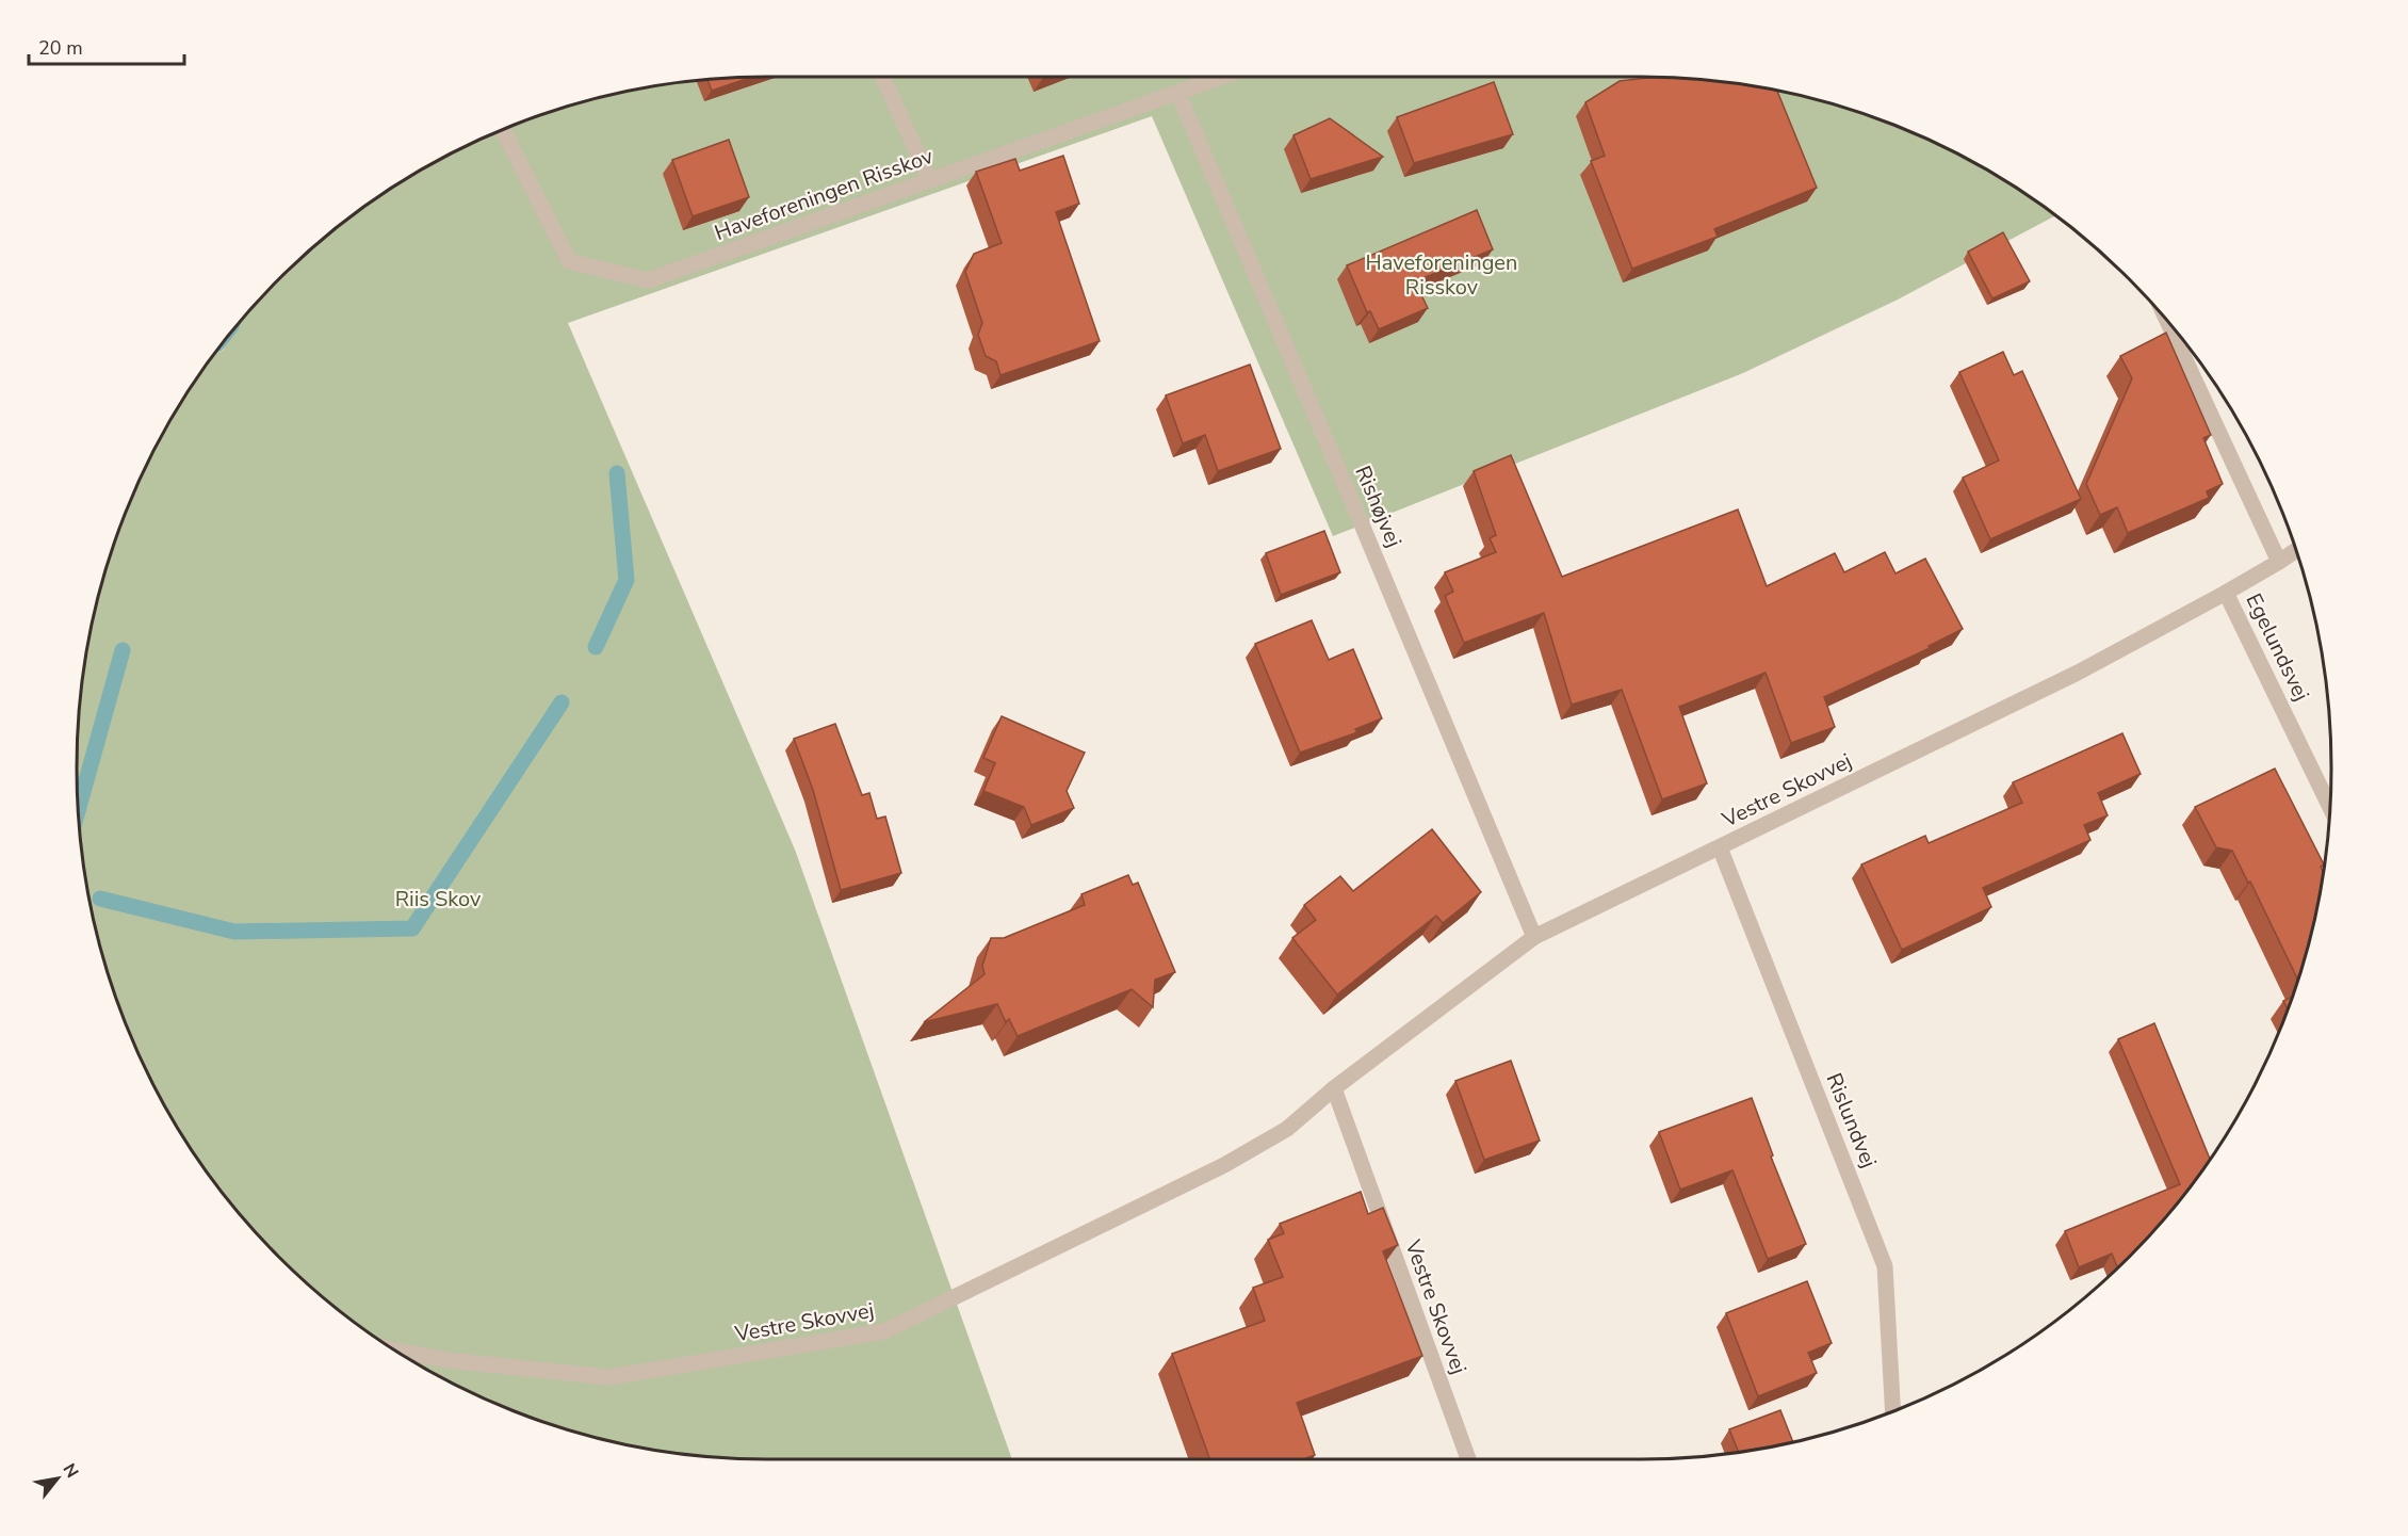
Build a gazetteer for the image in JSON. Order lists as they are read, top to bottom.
{
  "streets": {
    "street": [
      "Haveforeningen Risskov",
      "Rishøjvej",
      "Egelundsvej",
      "Vestre Skovvej",
      "Rislundvej"
    ]
  },
  "crossings": [
    ["Haveforeningen Risskov", "Rishøjvej"],
    ["Rishøjvej", "Vestre Skovvej"],
    ["Egelundsvej", "Vestre Skovvej"],
    ["Vestre Skovvej", "Rislundvej"]
  ],
  "parks": ["Haveforeningen Risskov", "Riis Skov"],
  "scale_bar": "20 m",
  "north": "top right"
}
